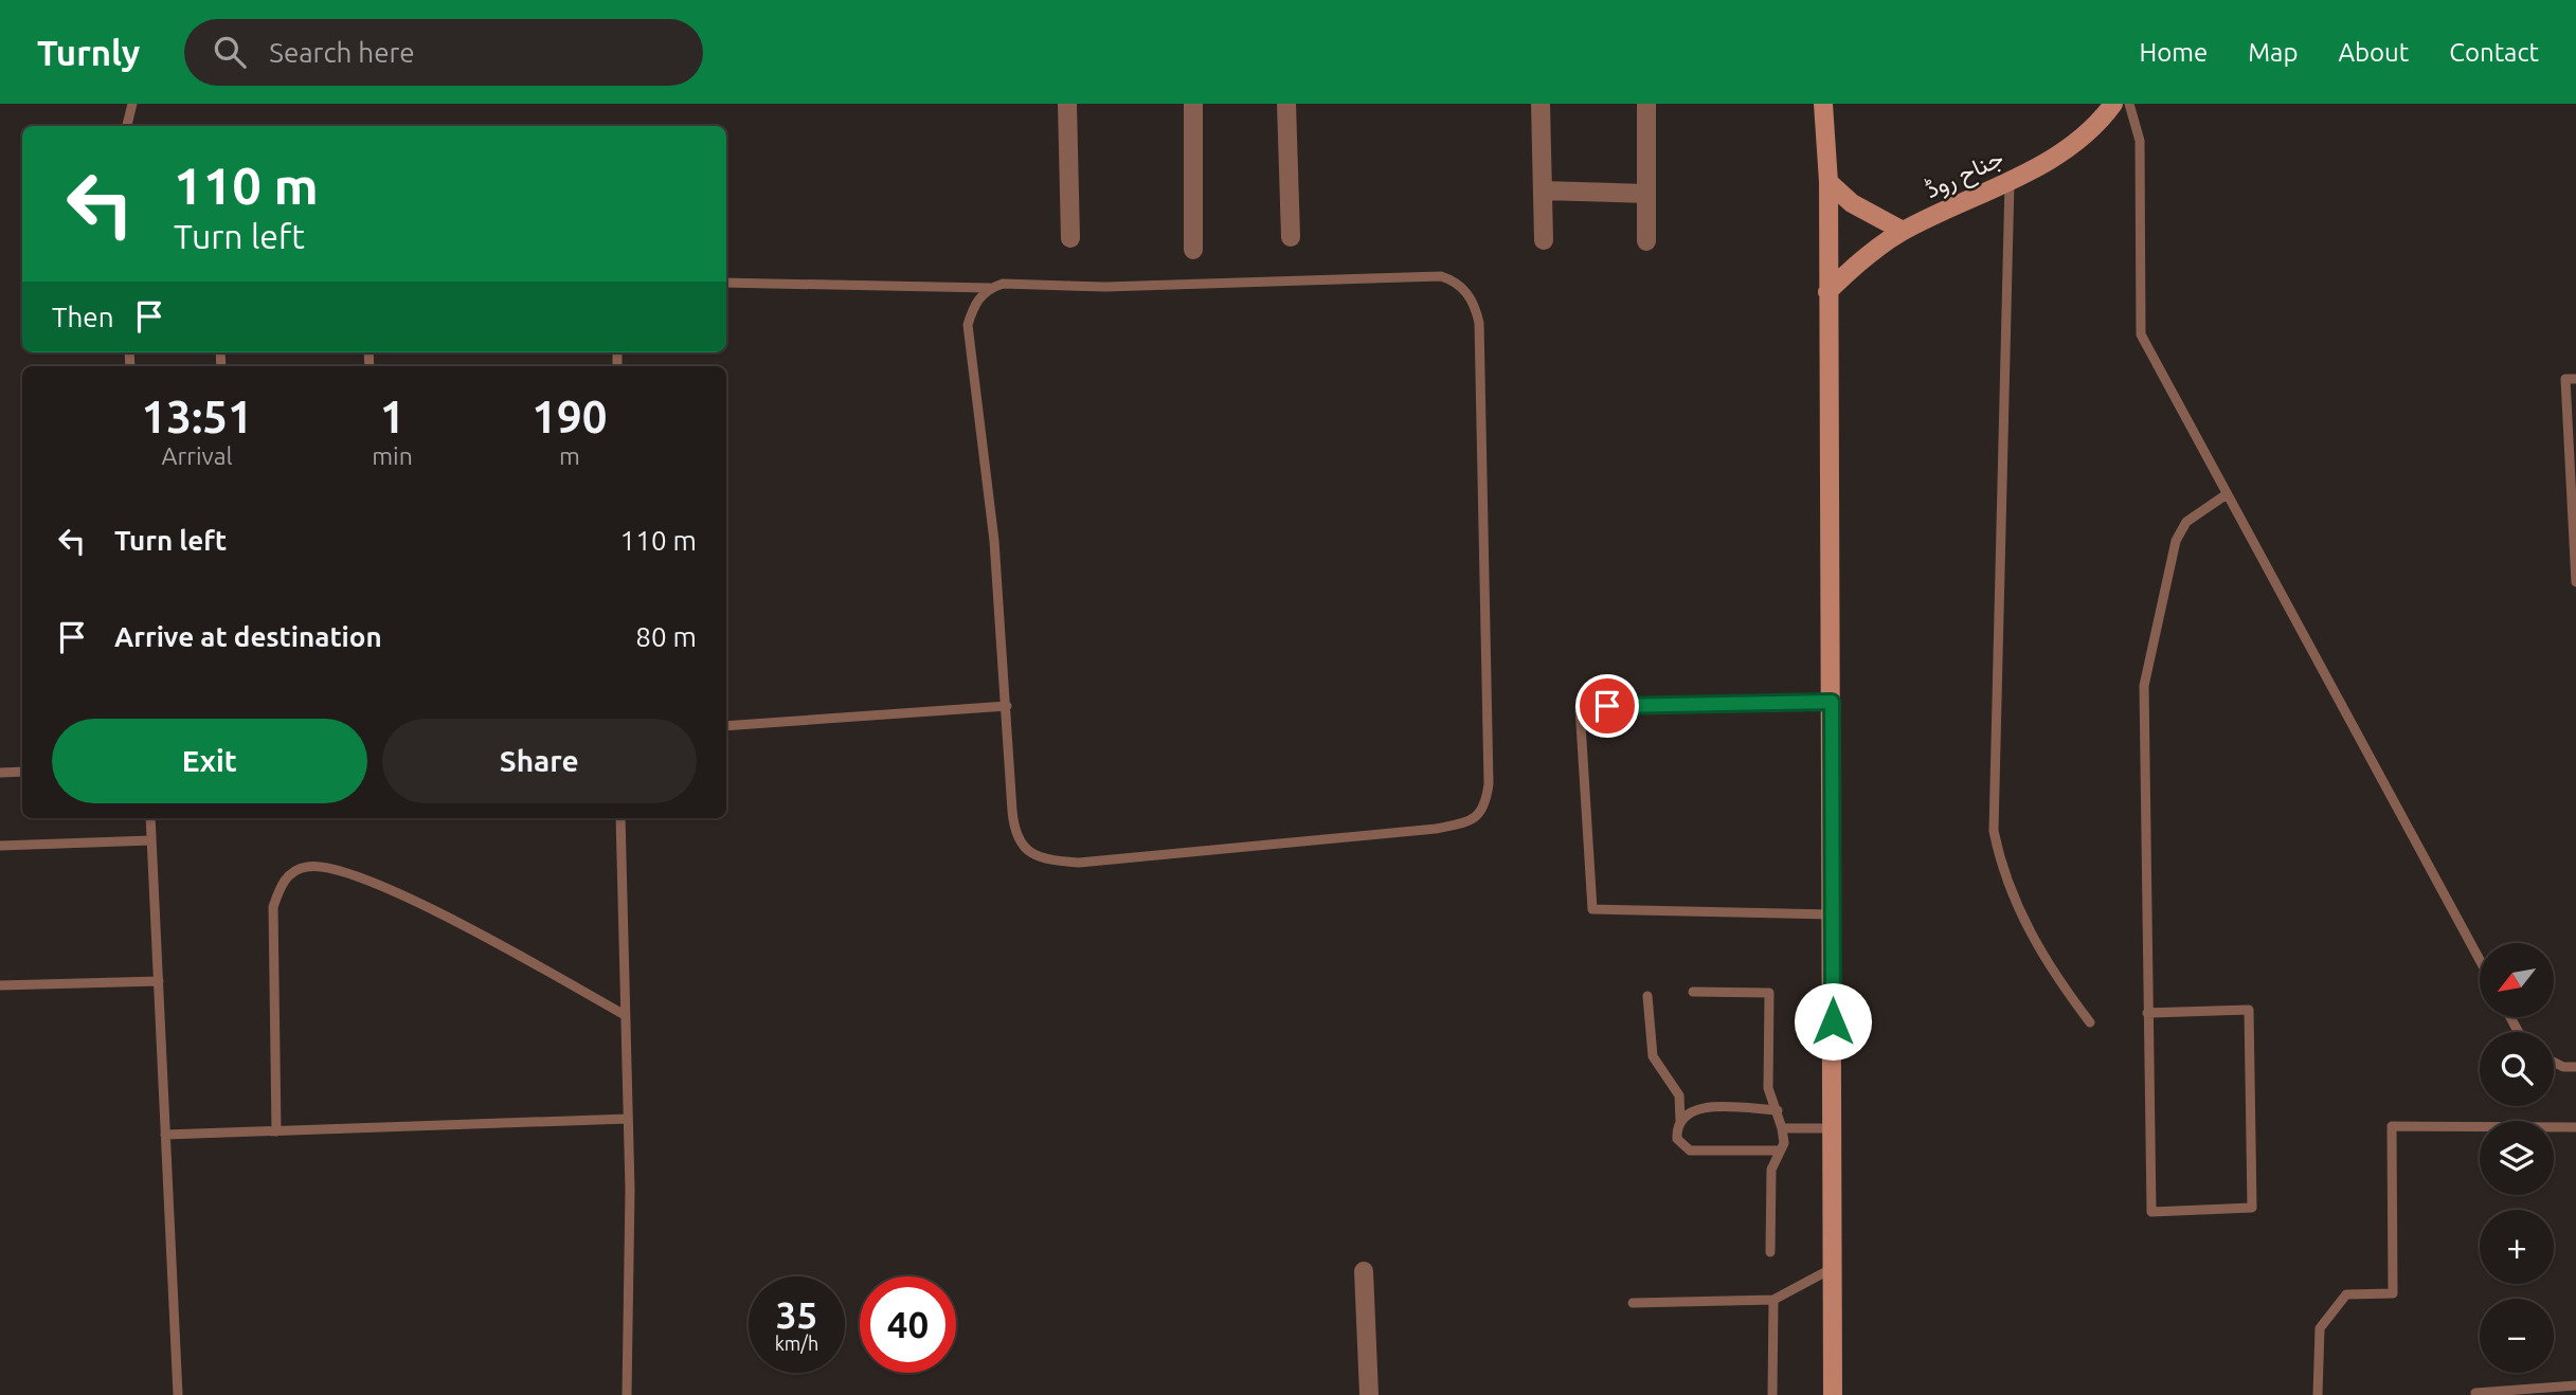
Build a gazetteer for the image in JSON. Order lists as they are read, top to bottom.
{
  "streets": {
    "street": ["جناح روڈ"]
  },
  "north": "bottom left",
  "page": {
    "header": "Turnly",
    "search": "Search here",
    "nav": [
      "Home",
      "Map",
      "About",
      "Contact"
    ],
    "turn": ["110 m", "Turn left"],
    "then": "Then",
    "eta": [
      "13:51",
      "Arrival",
      "1",
      "min",
      "190",
      "m"
    ],
    "list": [
      {
        "name": "Turn left",
        "value": "110 m"
      },
      {
        "name": "Arrive at destination",
        "value": "80 m"
      }
    ],
    "buttons": ["Exit", "Share"],
    "map_buttons": ["+", "−"],
    "speed": "35 km/h",
    "limit": "40"
  }
}
